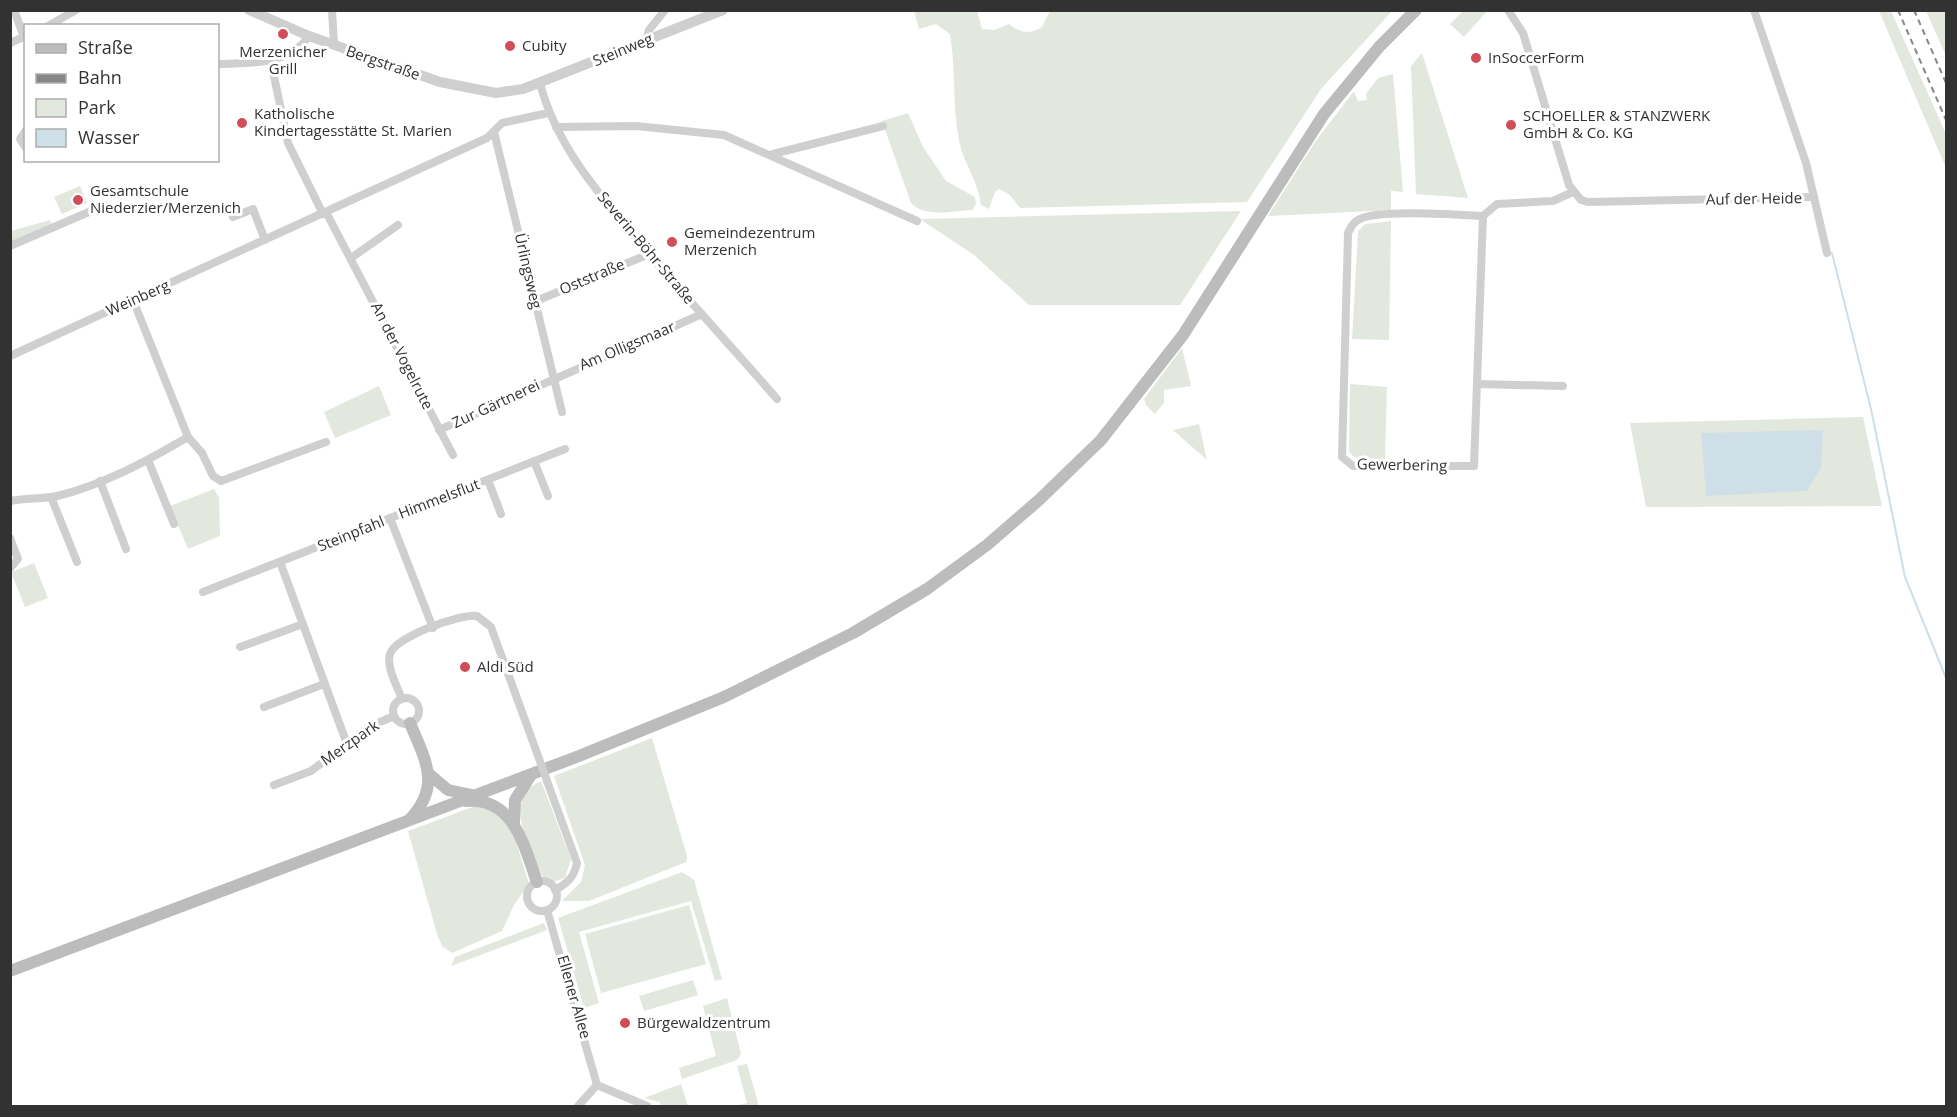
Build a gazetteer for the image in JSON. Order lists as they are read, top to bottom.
{
  "streets": {
    "street": [
      "Steinweg",
      "Bergstraße",
      "Auf der Heide",
      "Severin-Böhr-Straße",
      "Ürlingsweg",
      "Oststraße",
      "Weinberg",
      "Am Olligsmaar",
      "An der Vogelrute",
      "Zur Gärtnerei",
      "Gewerbering",
      "Himmelsflut",
      "Steinpfahl",
      "Merzpark",
      "Ellener Allee"
    ]
  },
  "crossings": [
    ["Steinweg", "Bergstraße"],
    ["Steinweg", "Severin-Böhr-Straße"],
    ["Severin-Böhr-Straße", "Oststraße"],
    ["Severin-Böhr-Straße", "Weinberg"],
    ["Severin-Böhr-Straße", "Am Olligsmaar"],
    ["Ürlingsweg", "Oststraße"],
    ["Ürlingsweg", "Weinberg"],
    ["Ürlingsweg", "Am Olligsmaar"],
    ["Ürlingsweg", "Zur Gärtnerei"],
    ["Weinberg", "An der Vogelrute"],
    ["Am Olligsmaar", "Zur Gärtnerei"],
    ["An der Vogelrute", "Zur Gärtnerei"],
    ["Himmelsflut", "Steinpfahl"]
  ],
  "places": [
    "Merzenicher Grill",
    "Cubity",
    "InSoccerForm",
    "Katholische Kindertagesstätte St. Marien",
    "SCHOELLER & STANZWERK GmbH & Co. KG",
    "Gesamtschule Niederzier/Merzenich",
    "Gemeindezentrum Merzenich",
    "Aldi Süd",
    "Bürgewaldzentrum"
  ],
  "legend": [
    "Straße",
    "Bahn",
    "Park",
    "Wasser"
  ]
}
